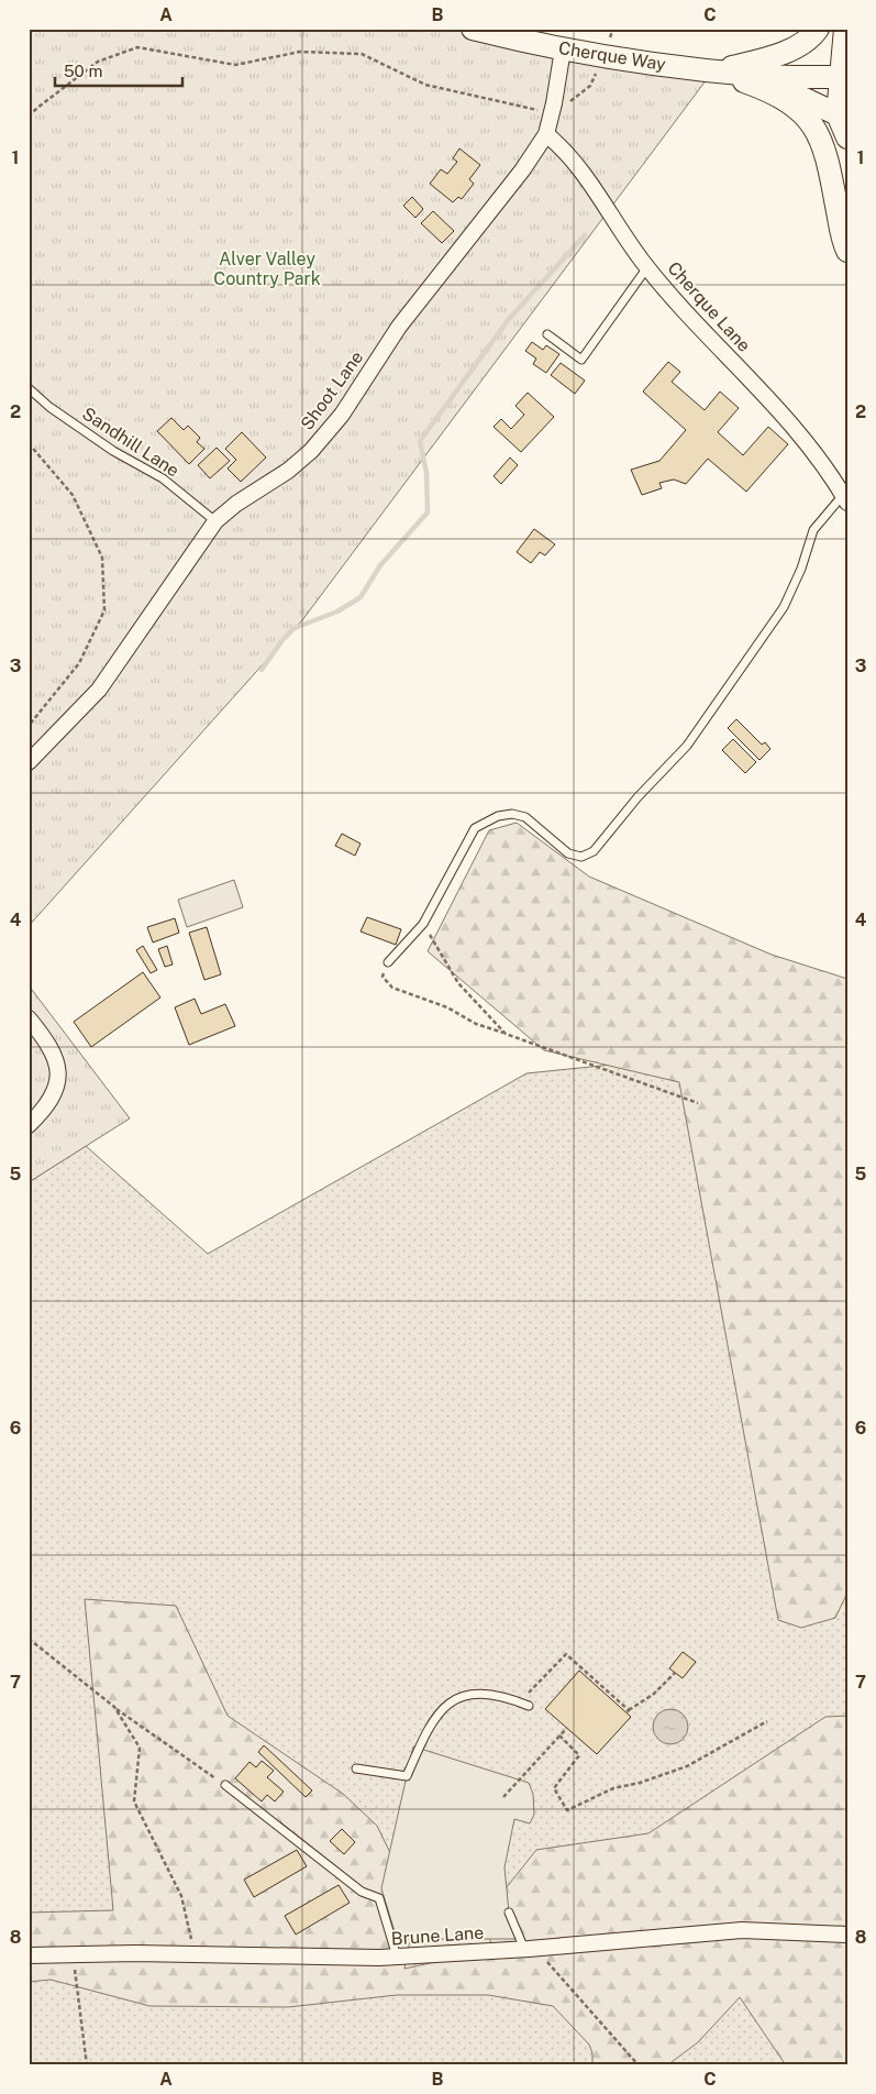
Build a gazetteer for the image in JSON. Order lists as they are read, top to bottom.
{
  "streets": {
    "street": [
      "Cherque Way",
      "Cherque Lane",
      "Shoot Lane",
      "Brune Lane"
    ],
    "lane": ["Sandhill Lane"]
  },
  "crossings": [
    ["Cherque Way", "Shoot Lane"],
    ["Cherque Lane", "Shoot Lane"],
    ["Shoot Lane", "Sandhill Lane"]
  ],
  "parks": ["Alver Valley Country Park"],
  "scale_bar": "50 m",
  "grid": {
    "columns": ["A", "B", "C"],
    "rows": [
      "1",
      "2",
      "3",
      "4",
      "5",
      "6",
      "7",
      "8"
    ]
  }
}
